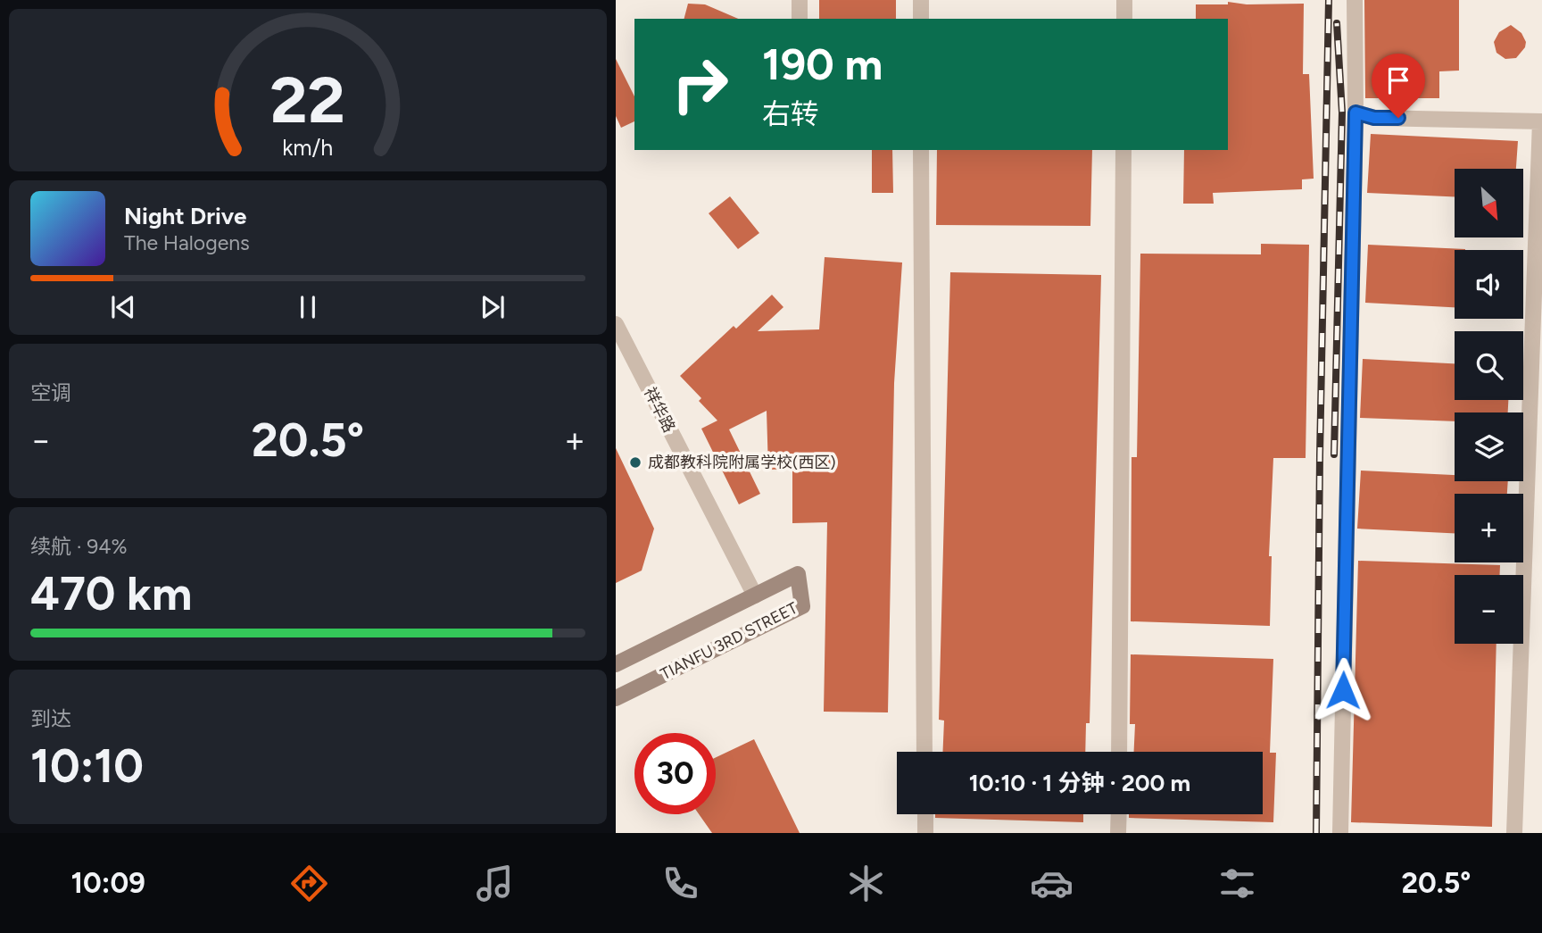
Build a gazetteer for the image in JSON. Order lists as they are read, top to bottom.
{
  "streets": {
    "street": ["祥华路", "TIANFU 3RD STREET"]
  },
  "crossings": [
    ["祥华路", "TIANFU 3RD STREET"]
  ],
  "places": ["成都教科院附属学校(西区)"],
  "north": "bottom right",
  "page": {
    "turn": ["190 m", "右转"],
    "map_buttons": ["+", "−"],
    "song": ["Night Drive", "The Halogens"],
    "tile": [
      "空调",
      ["续航 · 94%", "470 km"],
      ["到达", "10:10"]
    ],
    "heat": ["−", "20.5°", "+"],
    "limit": "30",
    "trip": "10:10 · 1 分钟 · 200 m",
    "tabs": ["10:09", "20.5°"],
    "gauge": ["22", "km/h"]
  }
}
